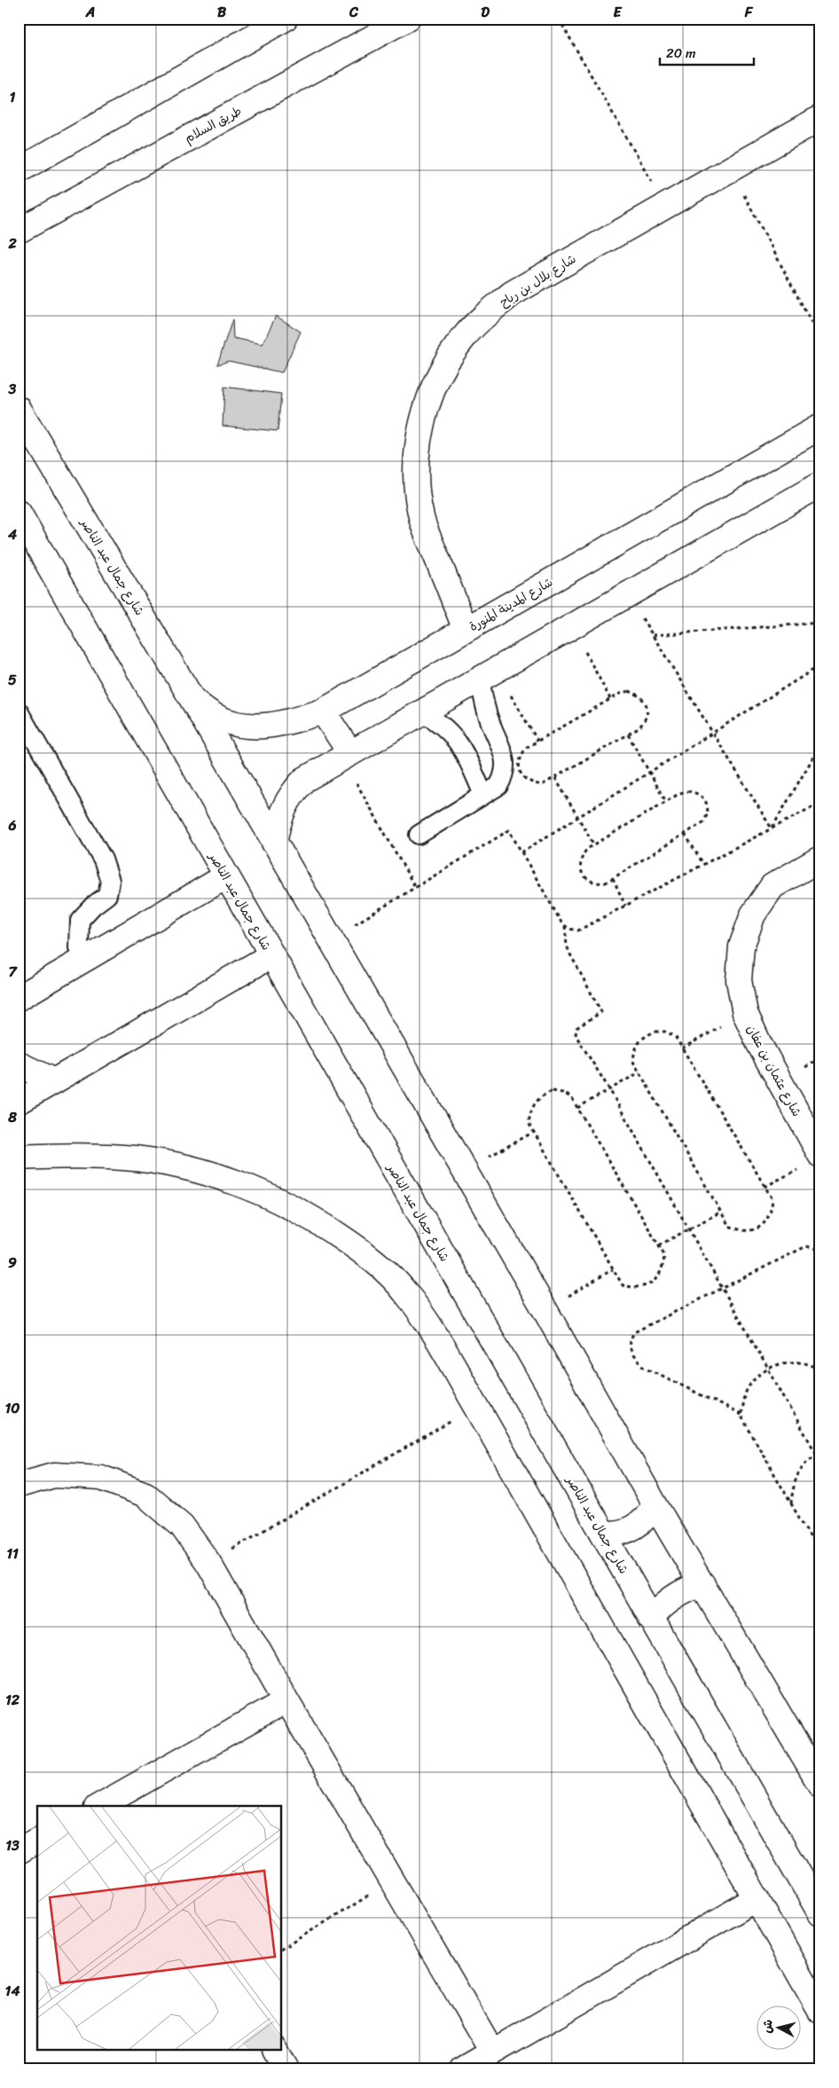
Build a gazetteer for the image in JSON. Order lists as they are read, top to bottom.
{
  "streets": {
    "street": [
      "طريق السلام",
      "شارع بلال بن رباح",
      "شارع جمال عبد الناصر",
      "شارع المدينة المنورة",
      "شارع عثمان بن عفان"
    ]
  },
  "crossings": [
    ["شارع بلال بن رباح", "شارع المدينة المنورة"],
    ["شارع جمال عبد الناصر", "شارع المدينة المنورة"]
  ],
  "scale_bar": "20 m",
  "north": "left",
  "grid": {
    "columns": [
      "A",
      "B",
      "C",
      "D",
      "E",
      "F"
    ],
    "rows": [
      "1",
      "2",
      "3",
      "4",
      "5",
      "6",
      "7",
      "8",
      "9",
      "10",
      "11",
      "12",
      "13",
      "14"
    ]
  }
}
